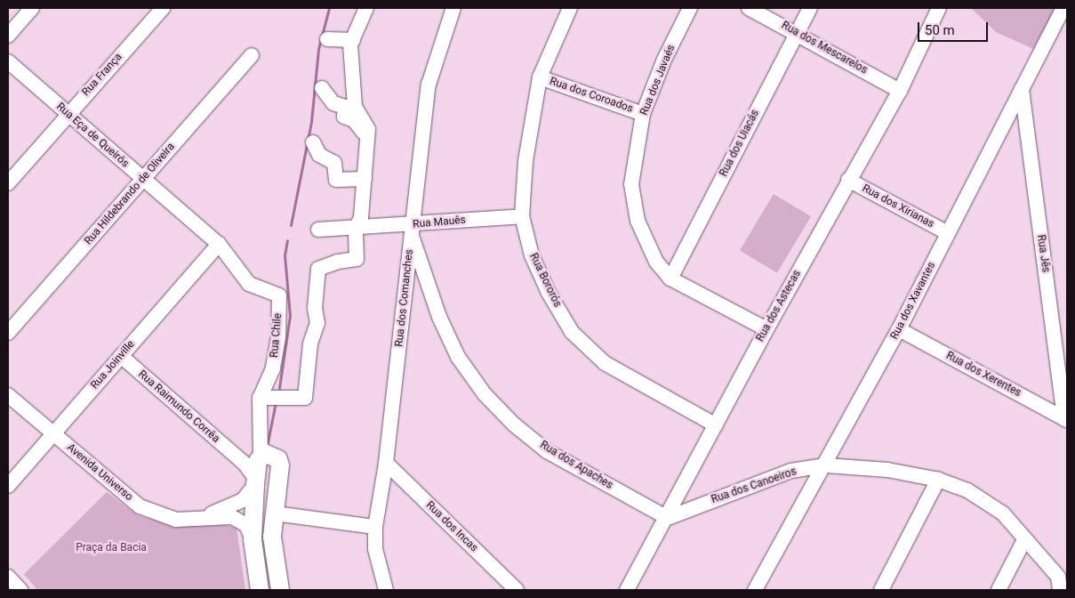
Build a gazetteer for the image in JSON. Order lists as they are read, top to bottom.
{
  "streets": {
    "street": [
      "Rua dos Mescarelos",
      "Rua França",
      "Rua dos Javaés",
      "Rua dos Coroados",
      "Rua Eça de Queirós",
      "Rua dos Uiacás",
      "Rua Hildebrando de Oliveira",
      "Rua dos Xirianas",
      "Rua Mauês",
      "Rua Jês",
      "Rua Bororós",
      "Rua dos Comanches",
      "Rua dos Xavantes",
      "Rua dos Astecas",
      "Rua Chile",
      "Rua Joinville",
      "Rua dos Xerentes",
      "Rua Raimundo Corrêa",
      "Rua dos Apaches",
      "Avenida Universo",
      "Rua dos Canoeiros",
      "Rua dos Incas"
    ]
  },
  "crossings": [
    ["Rua dos Mescarelos", "Rua dos Uiacás"],
    ["Rua dos Mescarelos", "Rua dos Astecas"],
    ["Rua França", "Rua Eça de Queirós"],
    ["Rua dos Javaés", "Rua dos Coroados"],
    ["Rua dos Javaés", "Rua dos Uiacás"],
    ["Rua dos Javaés", "Rua dos Astecas"],
    ["Rua dos Coroados", "Rua Bororós"],
    ["Rua Eça de Queirós", "Rua Hildebrando de Oliveira"],
    ["Rua Eça de Queirós", "Rua Chile"],
    ["Rua Eça de Queirós", "Rua Joinville"],
    ["Rua dos Xirianas", "Rua dos Xavantes"],
    ["Rua dos Xirianas", "Rua dos Astecas"],
    ["Rua Mauês", "Rua Bororós"],
    ["Rua Mauês", "Rua dos Comanches"],
    ["Rua Mauês", "Rua dos Apaches"],
    ["Rua Jês", "Rua dos Xavantes"],
    ["Rua Jês", "Rua dos Xerentes"],
    ["Rua Bororós", "Rua dos Astecas"],
    ["Rua dos Comanches", "Rua dos Apaches"],
    ["Rua dos Comanches", "Rua dos Incas"],
    ["Rua dos Xavantes", "Rua dos Xerentes"],
    ["Rua dos Xavantes", "Rua dos Canoeiros"],
    ["Rua dos Astecas", "Rua dos Apaches"],
    ["Rua dos Astecas", "Rua dos Canoeiros"],
    ["Rua Chile", "Rua Joinville"],
    ["Rua Chile", "Rua Raimundo Corrêa"],
    ["Rua Joinville", "Rua Raimundo Corrêa"],
    ["Rua Joinville", "Avenida Universo"],
    ["Rua dos Apaches", "Rua dos Canoeiros"]
  ],
  "parks": ["Praça da Bacia"],
  "scale_bar": "50 m"
}
